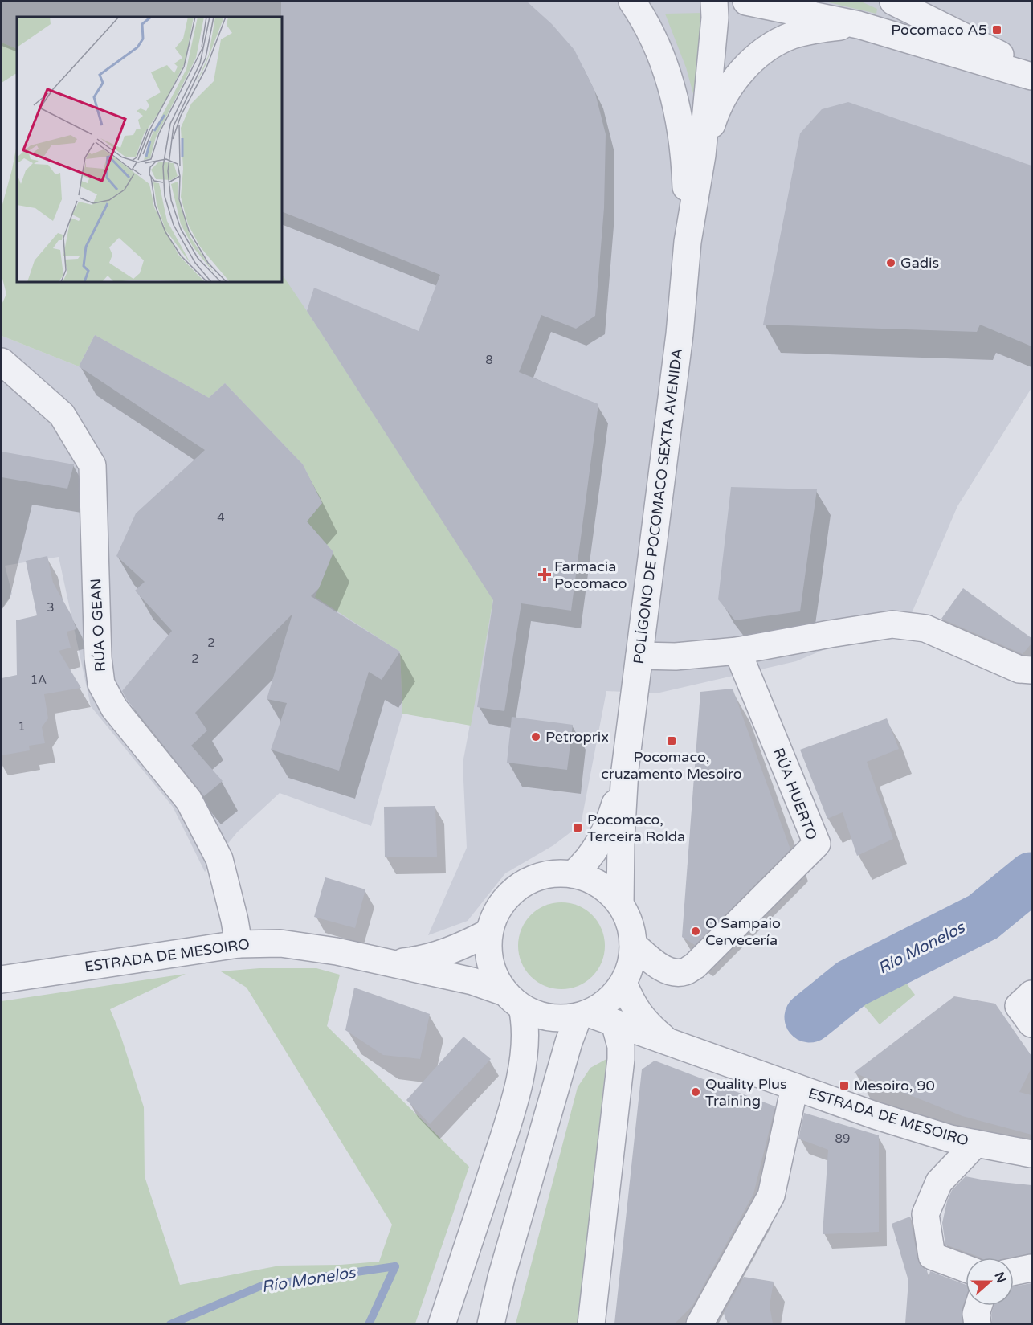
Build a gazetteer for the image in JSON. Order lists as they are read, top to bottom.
{
  "streets": {
    "street": [
      "POLÍGONO DE POCOMACO SEXTA AVENIDA",
      "RÚA O GEAN",
      "RÚA HUERTO",
      "ESTRADA DE MESOIRO"
    ]
  },
  "crossings": [
    ["POLÍGONO DE POCOMACO SEXTA AVENIDA", "RÚA HUERTO"],
    ["POLÍGONO DE POCOMACO SEXTA AVENIDA", "ESTRADA DE MESOIRO"],
    ["RÚA O GEAN", "ESTRADA DE MESOIRO"],
    ["RÚA HUERTO", "ESTRADA DE MESOIRO"]
  ],
  "water": ["Río Monelos"],
  "places": {
    "transit": [
      "Pocomaco A5",
      "Pocomaco, cruzamento Mesoiro",
      "Pocomaco, Terceira Rolda",
      "Mesoiro, 90"
    ],
    "other": [
      "Gadis",
      "Petroprix",
      "O Sampaio Cervecería",
      "Quality Plus Training"
    ],
    "health": ["Farmacia Pocomaco"]
  },
  "house_numbers": [
    "8",
    "4",
    "3",
    "2",
    "2",
    "1A",
    "1",
    "89"
  ],
  "north": "right"
}
